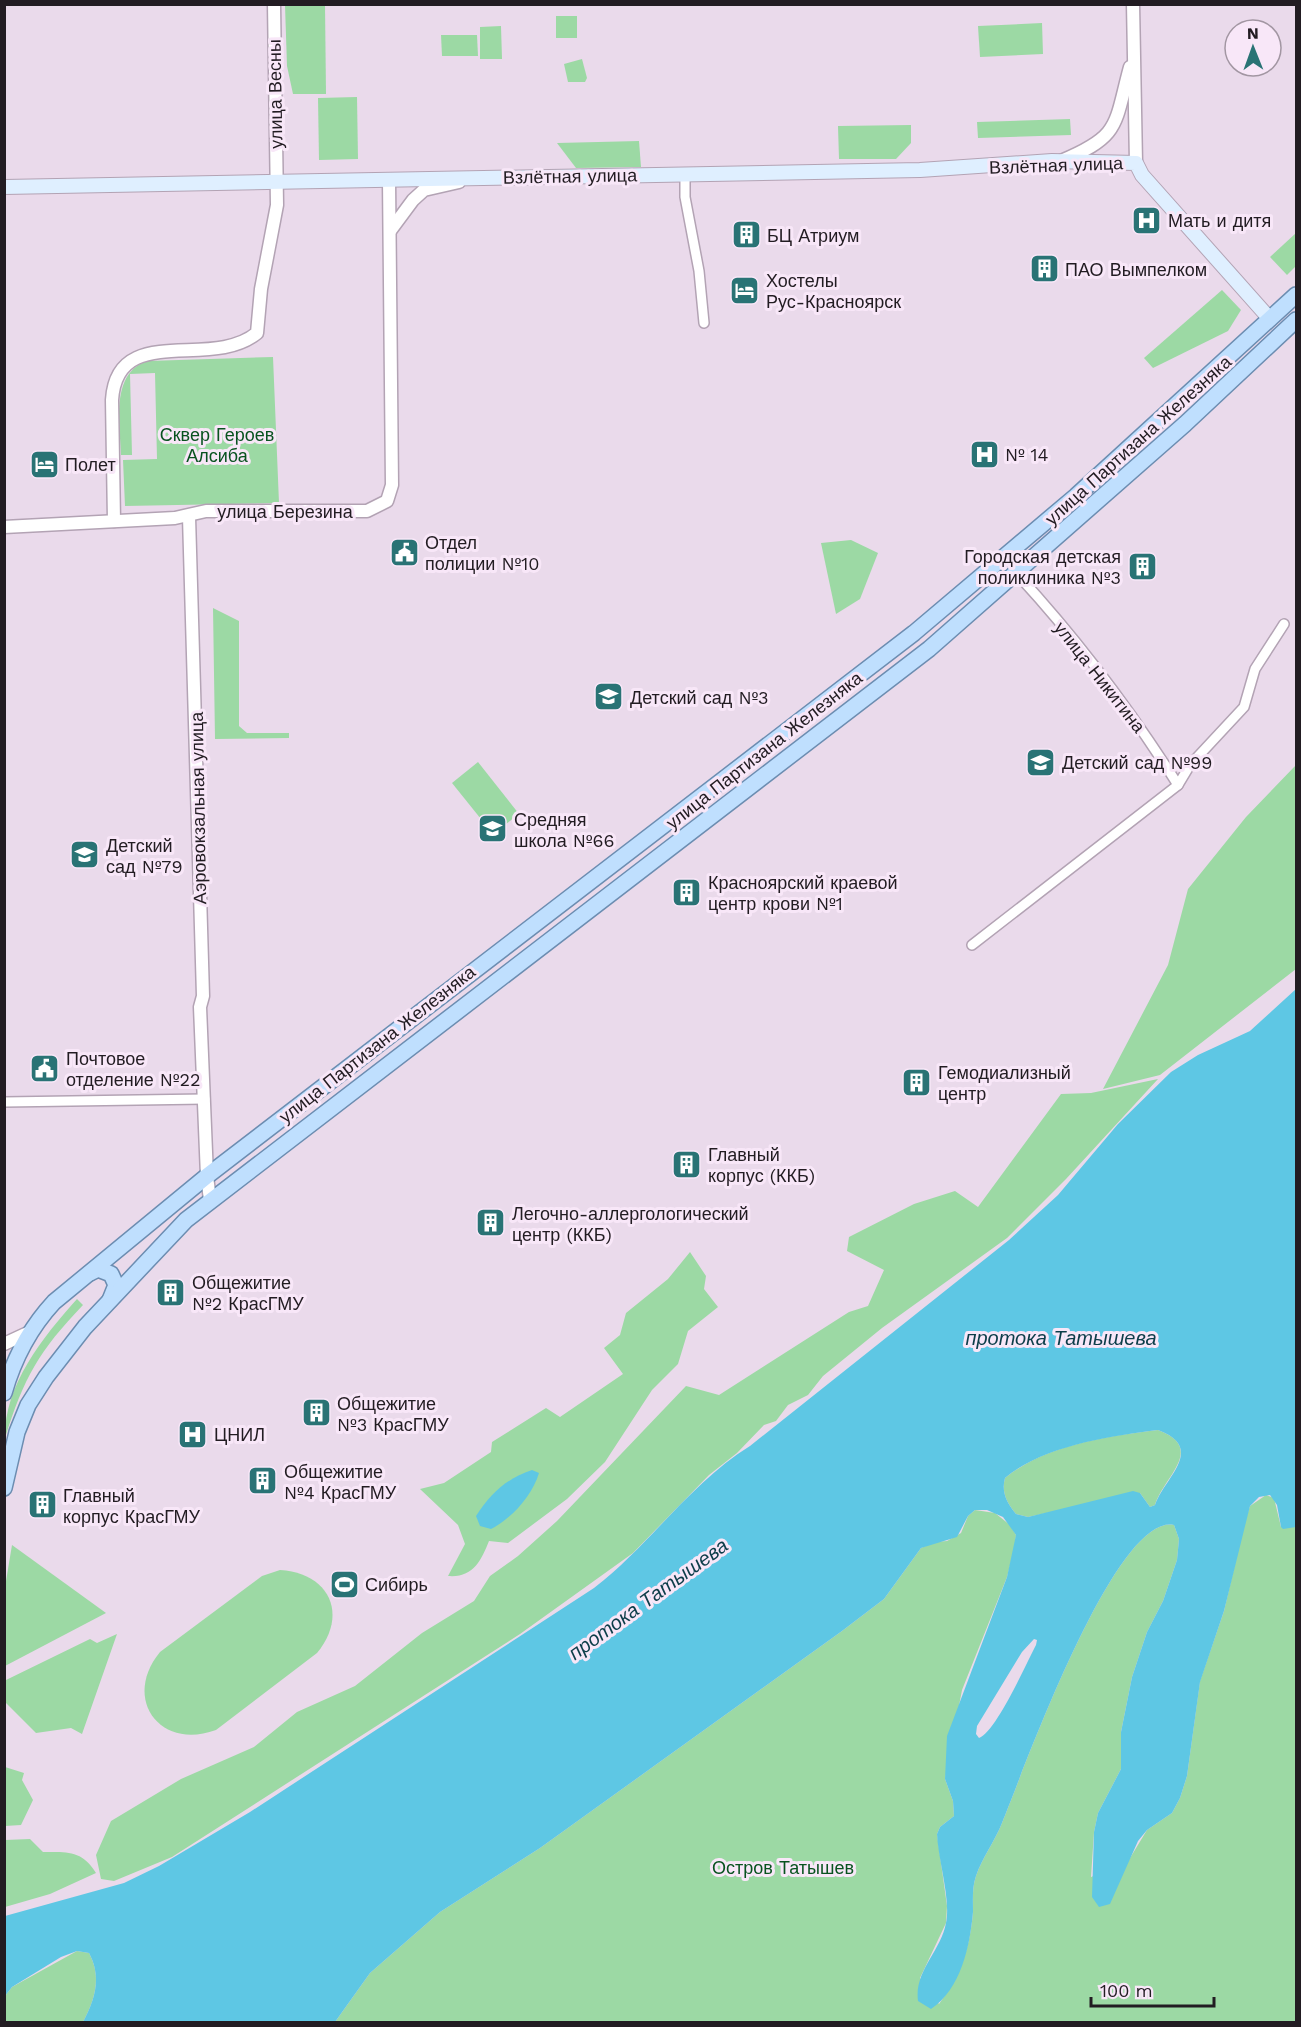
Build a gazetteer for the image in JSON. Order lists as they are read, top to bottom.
{
  "streets": {
    "main road": ["Взлётная улица", "улица Партизана Железняка"],
    "street": [
      "улица Весны",
      "улица Березина",
      "улица Никитина",
      "Аэровокзальная улица"
    ]
  },
  "crossings": [
    ["улица Весны", "Взлётная улица"],
    ["Взлётная улица", "улица Березина"],
    ["улица Партизана Железняка", "улица Никитина"],
    ["улица Партизана Железняка", "Аэровокзальная улица"],
    ["улица Березина", "Аэровокзальная улица"]
  ],
  "water": ["протока Татышева"],
  "parks": ["Сквер Героев Алсиба", "Остров Татышев"],
  "places": {
    "hospital": ["Мать и дитя", "№ 14", "ЦНИЛ"],
    "building": [
      "БЦ Атриум",
      "ПАО Вымпелком",
      "Городская детская поликлиника №3",
      "Красноярский краевой центр крови №1",
      "Гемодиализный центр",
      "Главный корпус (ККБ)",
      "Легочно-аллергологический центр (ККБ)",
      "Общежитие №2 КрасГМУ",
      "Общежитие №3 КрасГМУ",
      "Общежитие №4 КрасГМУ",
      "Главный корпус КрасГМУ"
    ],
    "hotel": ["Хостелы Рус-Красноярск", "Полет"],
    "public building": ["Отдел полиции №10", "Почтовое отделение №22"],
    "school or university": [
      "Детский сад №3",
      "Детский сад №99",
      "Средняя школа №66",
      "Детский сад №79"
    ],
    "sports": ["Сибирь"]
  },
  "scale_bar": "100 m",
  "north": "top"
}
